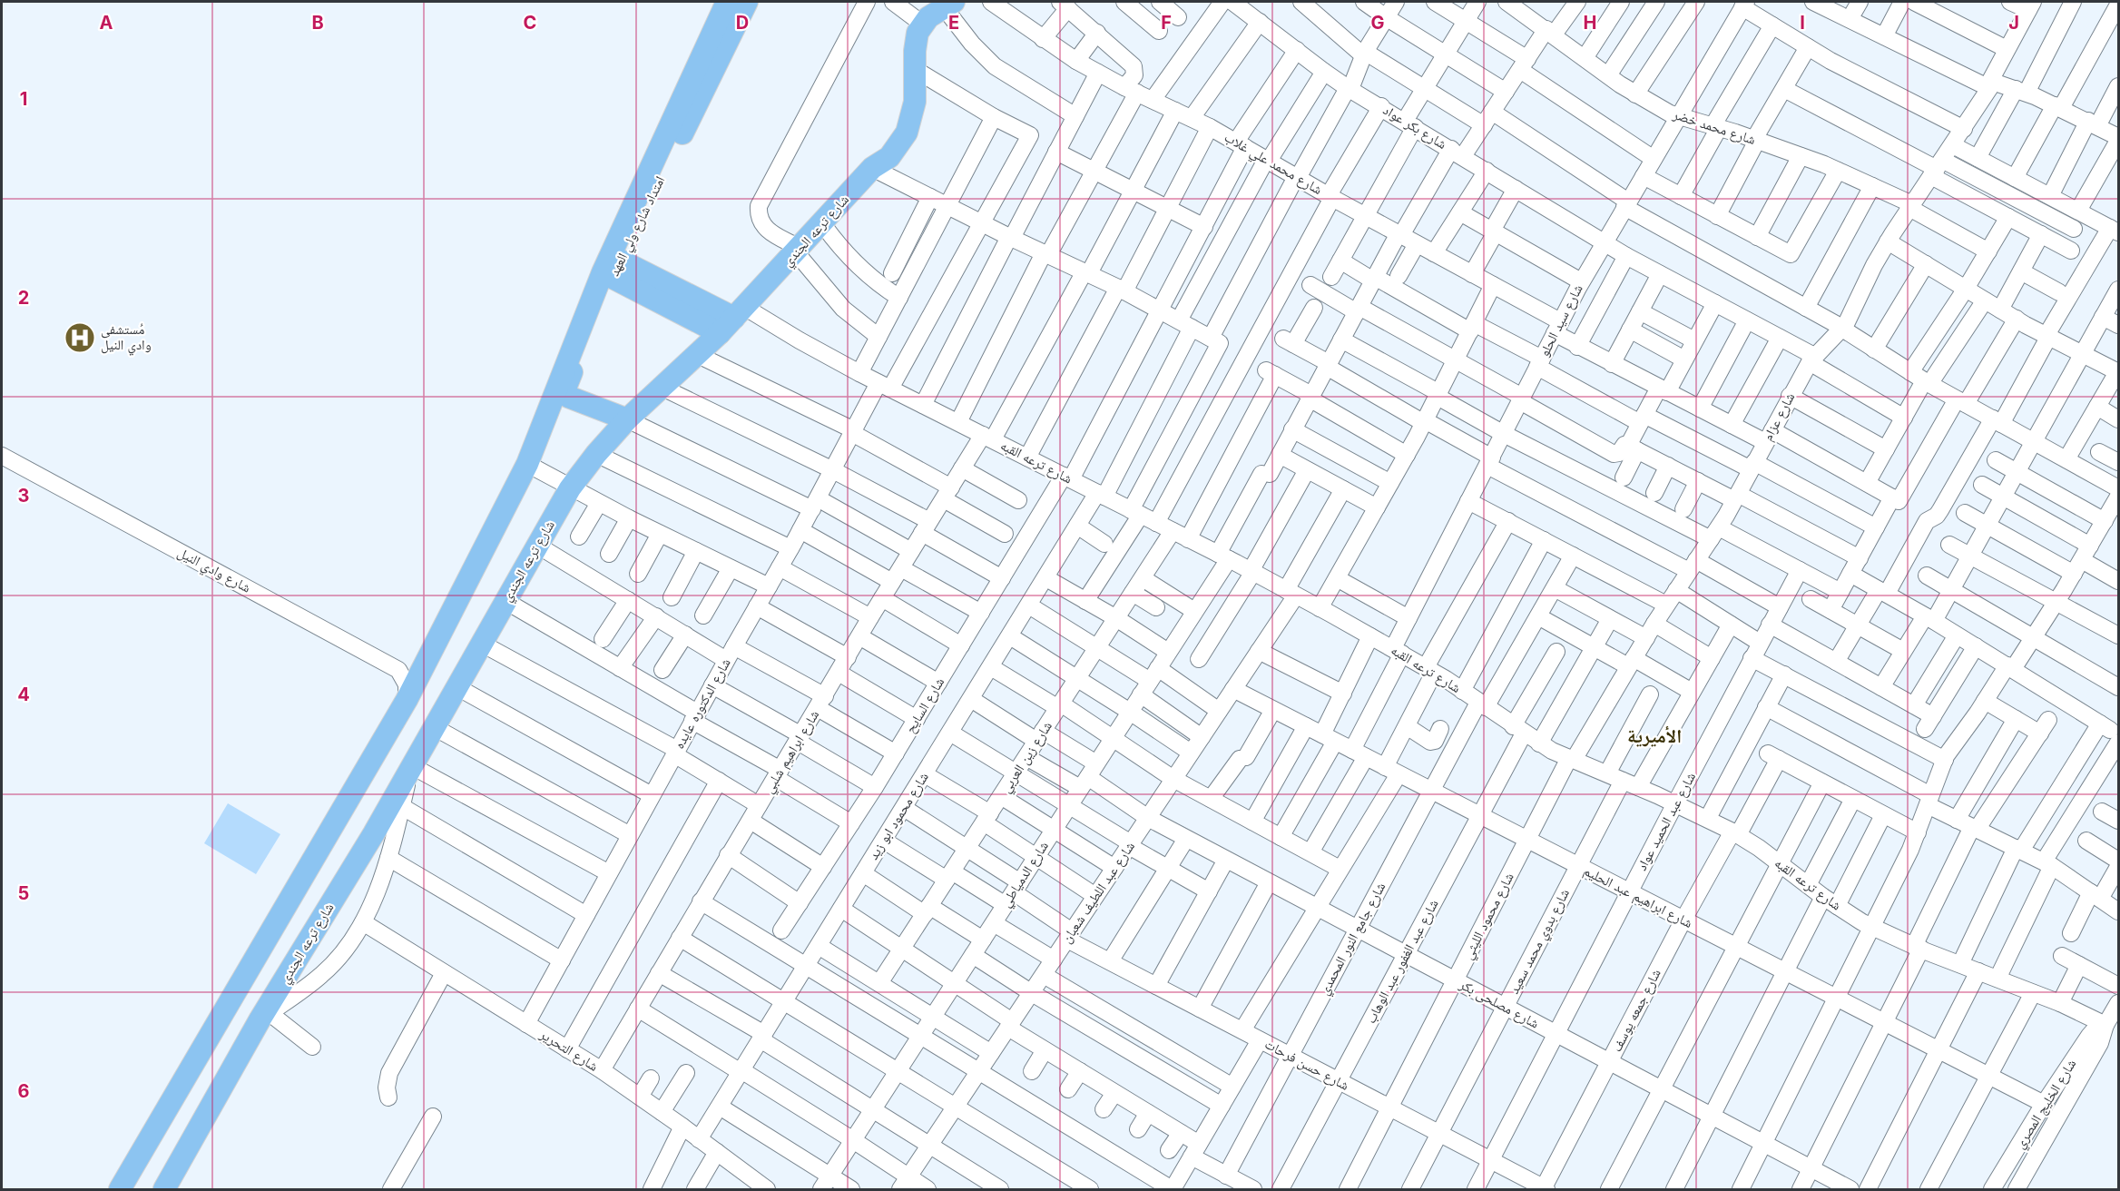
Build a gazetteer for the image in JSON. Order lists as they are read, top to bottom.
{
  "streets": {
    "main road": ["امتداد شارع ولي العهد", "شارع ترعه الجندي", "شارع ترعه القبه"],
    "street": [
      "شارع بكر عواد",
      "شارع محمد خضر",
      "شارع محمد علي غلاب",
      "شارع سيد الحلو",
      "شارع عزام",
      "شارع وادي النيل",
      "شارع الدكتوره عايده",
      "شارع السايح",
      "شارع ابراهيم شلبي",
      "شارع زين العربي",
      "شارع محمود ابو زيد",
      "شارع عبد الحميد عواد",
      "شارع الدمياطي",
      "شارع عبد اللطيف شعبان",
      "شارع ابراهيم عبد الحليم",
      "شارع محمود الليثي",
      "شارع جامع النور المحمدي",
      "شارع بدوي محمد سعيد",
      "شارع عبد الغفور عبد الوهاب",
      "شارع مصلحى بكر",
      "شارع جمعه يوسف",
      "شارع التحرير",
      "شارع حسن فرحات",
      "شارع الخليج المصري"
    ]
  },
  "crossings": [
    ["شارع بكر عواد", "شارع سيد الحلو"],
    ["شارع بكر عواد", "شارع عزام"],
    ["شارع بكر عواد", "شارع السايح"],
    ["شارع بكر عواد", "شارع محمود ابو زيد"],
    ["شارع بكر عواد", "شارع الدمياطي"],
    ["شارع محمد خضر", "شارع سيد الحلو"],
    ["شارع محمد خضر", "شارع عزام"],
    ["شارع محمد خضر", "شارع الدمياطي"],
    ["شارع محمد علي غلاب", "شارع سيد الحلو"],
    ["شارع محمد علي غلاب", "شارع عزام"],
    ["شارع محمد علي غلاب", "شارع السايح"],
    ["شارع محمد علي غلاب", "شارع ابراهيم شلبي"],
    ["شارع محمد علي غلاب", "شارع محمود ابو زيد"],
    ["شارع محمد علي غلاب", "شارع الدمياطي"],
    ["امتداد شارع ولي العهد", "شارع ترعه القبه"],
    ["شارع ترعه الجندي", "شارع ترعه القبه"],
    ["شارع سيد الحلو", "شارع ترعه القبه"],
    ["شارع سيد الحلو", "شارع ابراهيم عبد الحليم"],
    ["شارع عزام", "شارع ترعه القبه"],
    ["شارع عزام", "شارع محمود الليثي"],
    ["شارع ترعه القبه", "شارع الدكتوره عايده"],
    ["شارع ترعه القبه", "شارع السايح"],
    ["شارع ترعه القبه", "شارع ابراهيم شلبي"],
    ["شارع ترعه القبه", "شارع زين العربي"],
    ["شارع ترعه القبه", "شارع محمود ابو زيد"],
    ["شارع ترعه القبه", "شارع عبد الحميد عواد"],
    ["شارع ترعه القبه", "شارع الدمياطي"],
    ["شارع ترعه القبه", "شارع عبد اللطيف شعبان"],
    ["شارع ترعه القبه", "شارع محمود الليثي"],
    ["شارع ترعه القبه", "شارع جامع النور المحمدي"],
    ["شارع ترعه القبه", "شارع بدوي محمد سعيد"],
    ["شارع ترعه القبه", "شارع عبد الغفور عبد الوهاب"],
    ["شارع ترعه القبه", "شارع جمعه يوسف"],
    ["شارع ترعه القبه", "شارع الخليج المصري"],
    ["شارع الدكتوره عايده", "شارع التحرير"],
    ["شارع ابراهيم شلبي", "شارع التحرير"],
    ["شارع محمود ابو زيد", "شارع التحرير"],
    ["شارع عبد الحميد عواد", "شارع ابراهيم عبد الحليم"],
    ["شارع عبد الحميد عواد", "شارع مصلحى بكر"],
    ["شارع عبد الحميد عواد", "شارع حسن فرحات"],
    ["شارع الدمياطي", "شارع مصلحى بكر"],
    ["شارع الدمياطي", "شارع حسن فرحات"],
    ["شارع عبد اللطيف شعبان", "شارع ابراهيم عبد الحليم"],
    ["شارع عبد اللطيف شعبان", "شارع مصلحى بكر"],
    ["شارع عبد اللطيف شعبان", "شارع حسن فرحات"],
    ["شارع ابراهيم عبد الحليم", "شارع محمود الليثي"],
    ["شارع ابراهيم عبد الحليم", "شارع جامع النور المحمدي"],
    ["شارع ابراهيم عبد الحليم", "شارع بدوي محمد سعيد"],
    ["شارع ابراهيم عبد الحليم", "شارع عبد الغفور عبد الوهاب"],
    ["شارع ابراهيم عبد الحليم", "شارع جمعه يوسف"],
    ["شارع ابراهيم عبد الحليم", "شارع الخليج المصري"],
    ["شارع محمود الليثي", "شارع مصلحى بكر"],
    ["شارع محمود الليثي", "شارع حسن فرحات"],
    ["شارع جامع النور المحمدي", "شارع مصلحى بكر"],
    ["شارع جامع النور المحمدي", "شارع حسن فرحات"],
    ["شارع بدوي محمد سعيد", "شارع مصلحى بكر"],
    ["شارع بدوي محمد سعيد", "شارع حسن فرحات"],
    ["شارع عبد الغفور عبد الوهاب", "شارع مصلحى بكر"],
    ["شارع عبد الغفور عبد الوهاب", "شارع حسن فرحات"],
    ["شارع مصلحى بكر", "شارع جمعه يوسف"],
    ["شارع جمعه يوسف", "شارع حسن فرحات"]
  ],
  "districts": ["الأميرية"],
  "places": {
    "hospital": ["مُستشفى وادي النيل"]
  },
  "grid": {
    "columns": [
      "A",
      "B",
      "C",
      "D",
      "E",
      "F",
      "G",
      "H",
      "I",
      "J"
    ],
    "rows": [
      "1",
      "2",
      "3",
      "4",
      "5",
      "6"
    ]
  }
}
